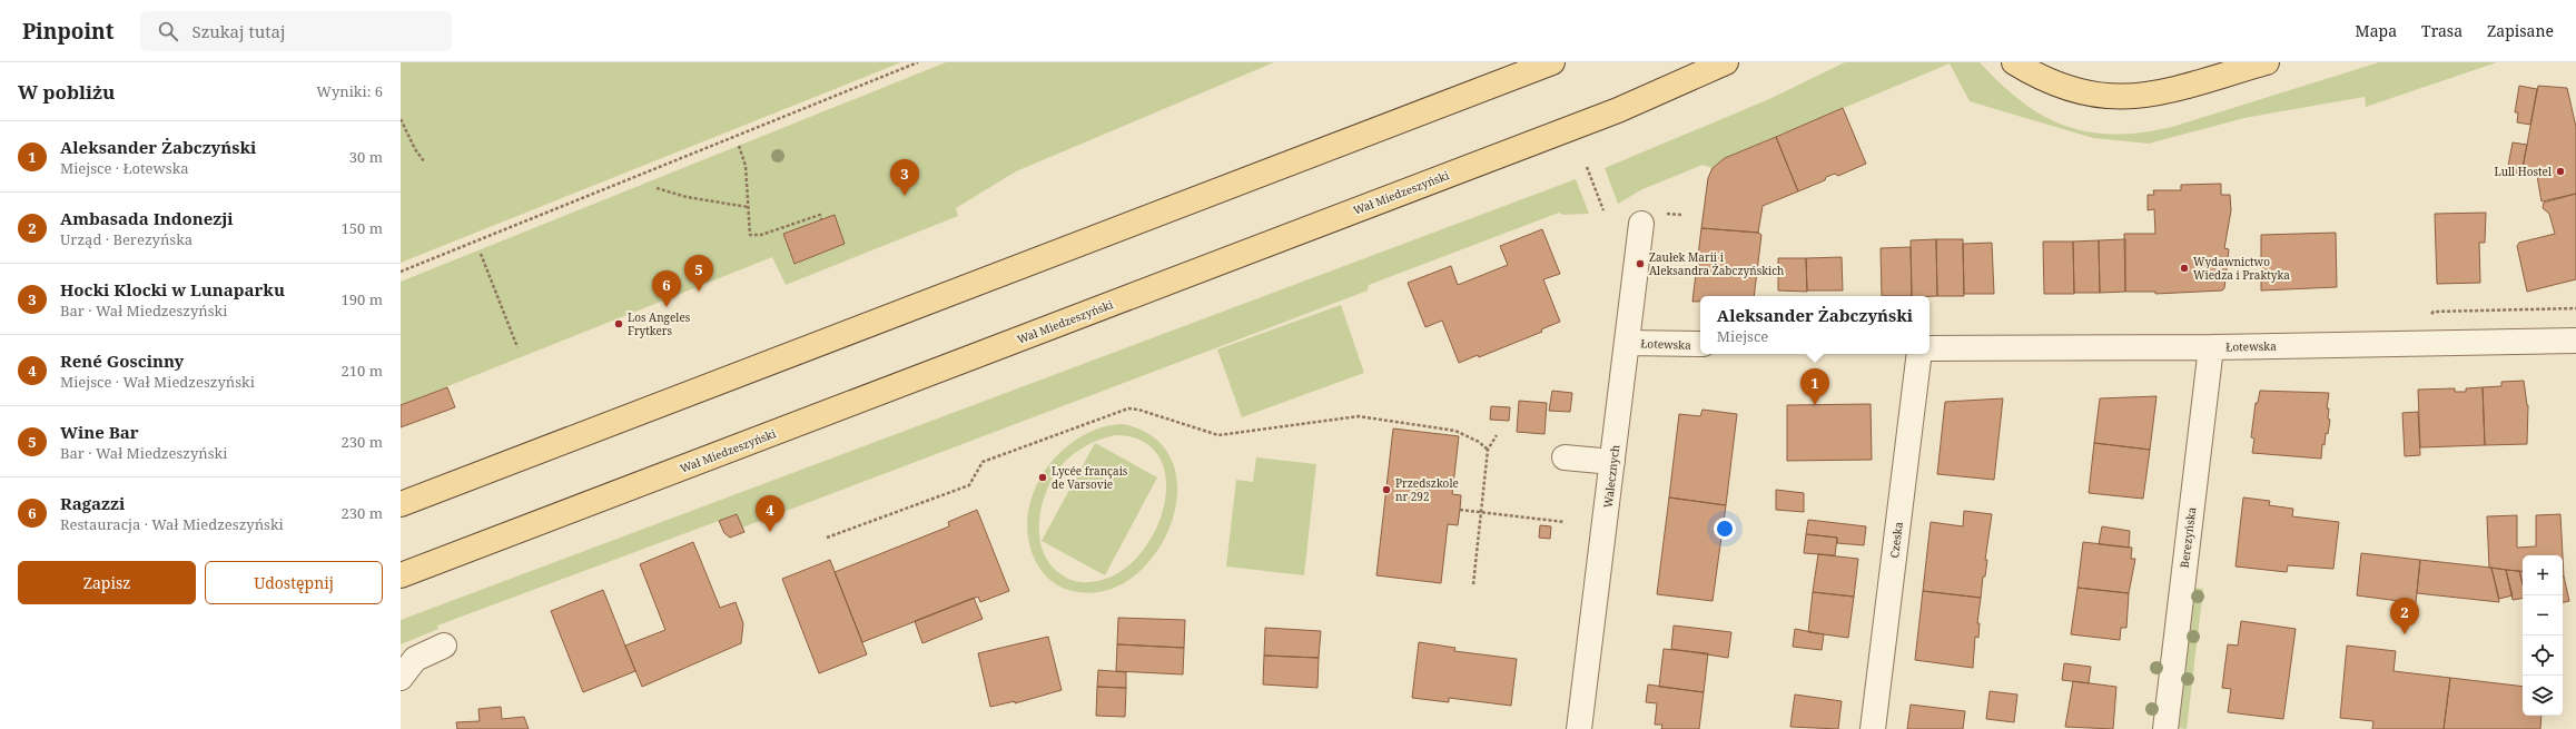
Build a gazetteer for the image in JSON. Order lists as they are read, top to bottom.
{
  "streets": {
    "main road": ["Wał Miedzeszyński"],
    "street": [
      "Łotewska",
      "Walecznych",
      "Berezyńska",
      "Czeska"
    ]
  },
  "crossings": [
    ["Łotewska", "Walecznych"],
    ["Łotewska", "Berezyńska"]
  ],
  "places": [
    "Lull Hostel",
    "Zaułek Marii i Aleksandra Żabczyńskich",
    "Wydawnictwo Wiedza i Praktyka",
    "Los Angeles Frytkers",
    "Lycée français de Varsovie",
    "Przedszkole nr 292"
  ],
  "page": {
    "header": "Pinpoint",
    "search": "Szukaj tutaj",
    "nav": ["Mapa", "Trasa", "Zapisane"],
    "heading": ["W pobliżu", "Wyniki: 6"],
    "list": [
      {
        "mark": "1",
        "name": "Aleksander Żabczyński",
        "note": "Miejsce · Łotewska",
        "value": "30 m"
      },
      {
        "mark": "2",
        "name": "Ambasada Indonezji",
        "note": "Urząd · Berezyńska",
        "value": "150 m"
      },
      {
        "mark": "3",
        "name": "Hocki Klocki w Lunaparku",
        "note": "Bar · Wał Miedzeszyński",
        "value": "190 m"
      },
      {
        "mark": "4",
        "name": "René Goscinny",
        "note": "Miejsce · Wał Miedzeszyński",
        "value": "210 m"
      },
      {
        "mark": "5",
        "name": "Wine Bar",
        "note": "Bar · Wał Miedzeszyński",
        "value": "230 m"
      },
      {
        "mark": "6",
        "name": "Ragazzi",
        "note": "Restauracja · Wał Miedzeszyński",
        "value": "230 m"
      }
    ],
    "pins": [
      "3",
      "5",
      "6",
      "1",
      "4",
      "2"
    ],
    "popup": ["Aleksander Żabczyński", "Miejsce"],
    "buttons": ["Zapisz", "Udostępnij"],
    "map_buttons": ["+", "−"]
  }
}
